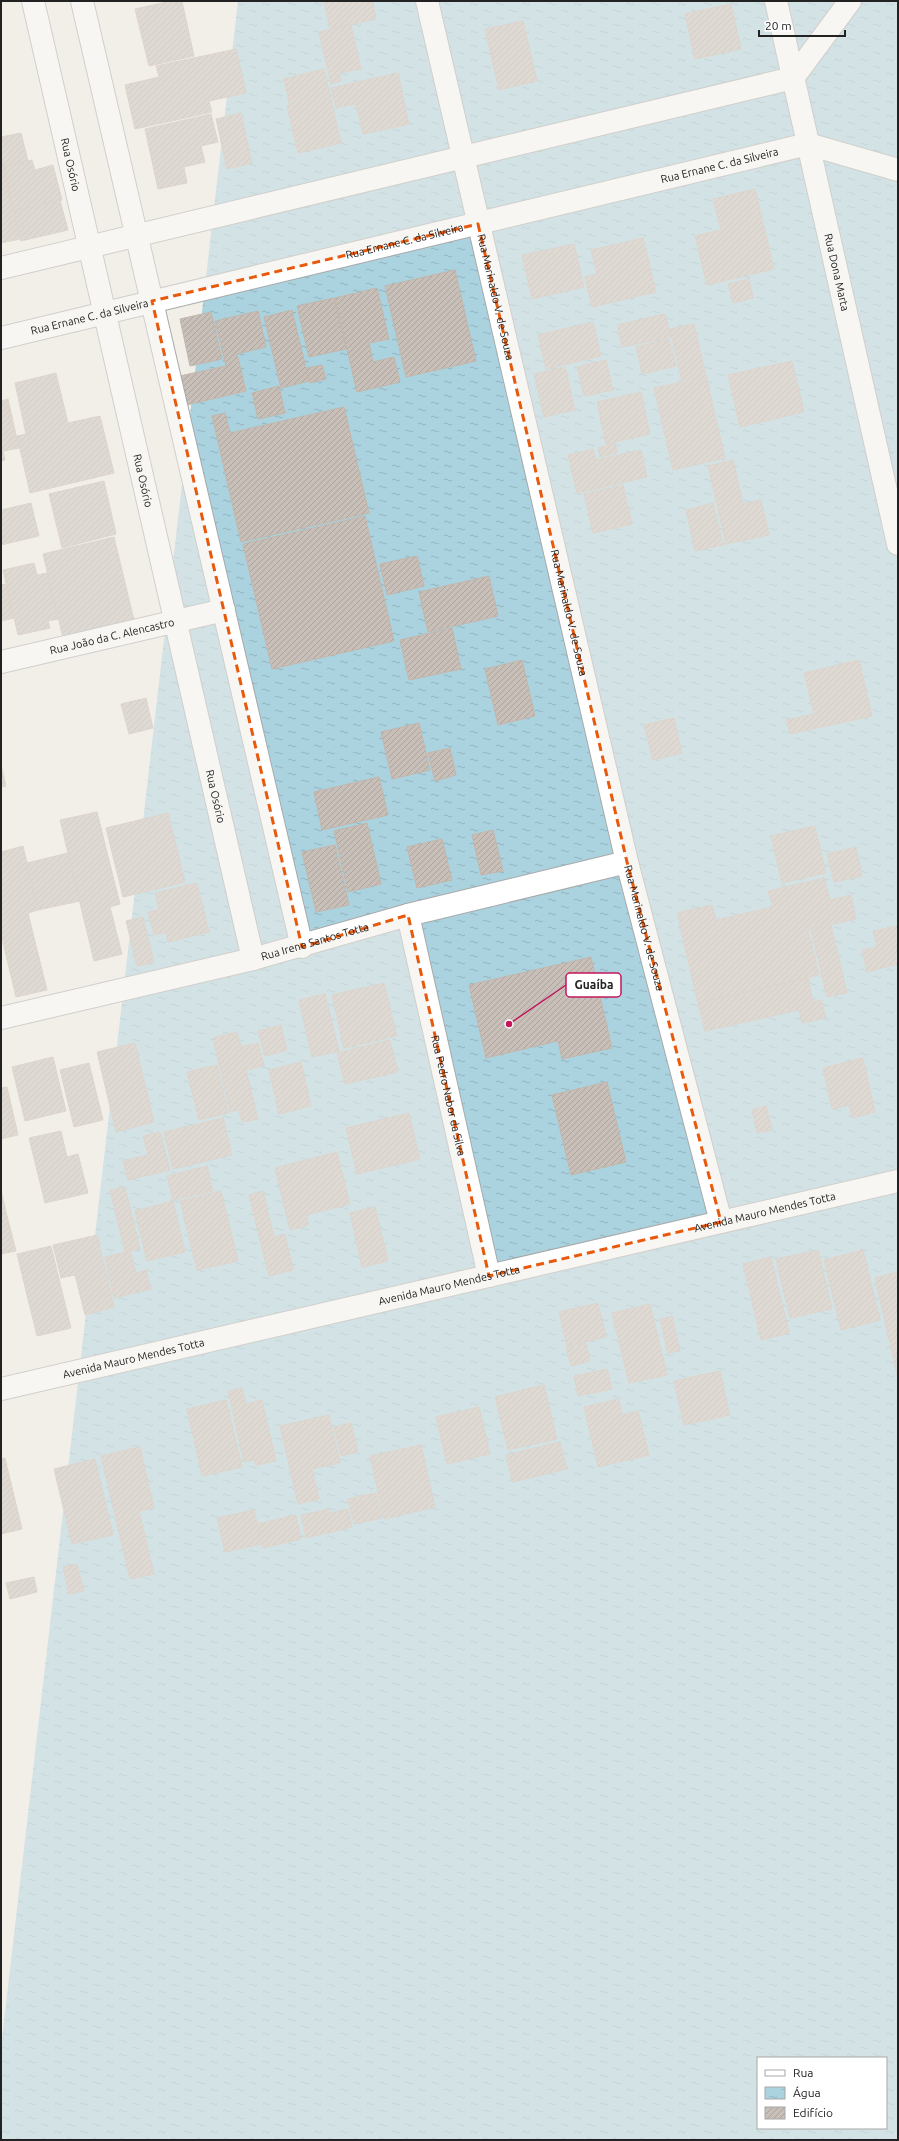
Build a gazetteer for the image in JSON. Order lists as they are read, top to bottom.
{
  "streets": {
    "street": [
      "Rua Osório",
      "Rua Ernane C. da Silveira",
      "Rua Dona Marta",
      "Rua Marinaldo V. de Souza",
      "Rua João da C. Alencastro",
      "Rua Irene Santos Totta",
      "Rua Pedro Nabor da Silva",
      "Avenida Mauro Mendes Totta"
    ]
  },
  "crossings": [
    ["Rua Osório", "Rua Ernane C. da Silveira"],
    ["Rua Osório", "Rua João da C. Alencastro"],
    ["Rua Osório", "Rua Irene Santos Totta"],
    ["Rua Ernane C. da Silveira", "Rua Dona Marta"],
    ["Rua Ernane C. da Silveira", "Rua Marinaldo V. de Souza"],
    ["Rua Marinaldo V. de Souza", "Rua Irene Santos Totta"],
    ["Rua Marinaldo V. de Souza", "Avenida Mauro Mendes Totta"],
    ["Rua Irene Santos Totta", "Rua Pedro Nabor da Silva"],
    ["Rua Pedro Nabor da Silva", "Avenida Mauro Mendes Totta"]
  ],
  "places": ["Guaíba"],
  "legend": ["Rua", "Água", "Edifício"],
  "scale_bar": "20 m"
}
